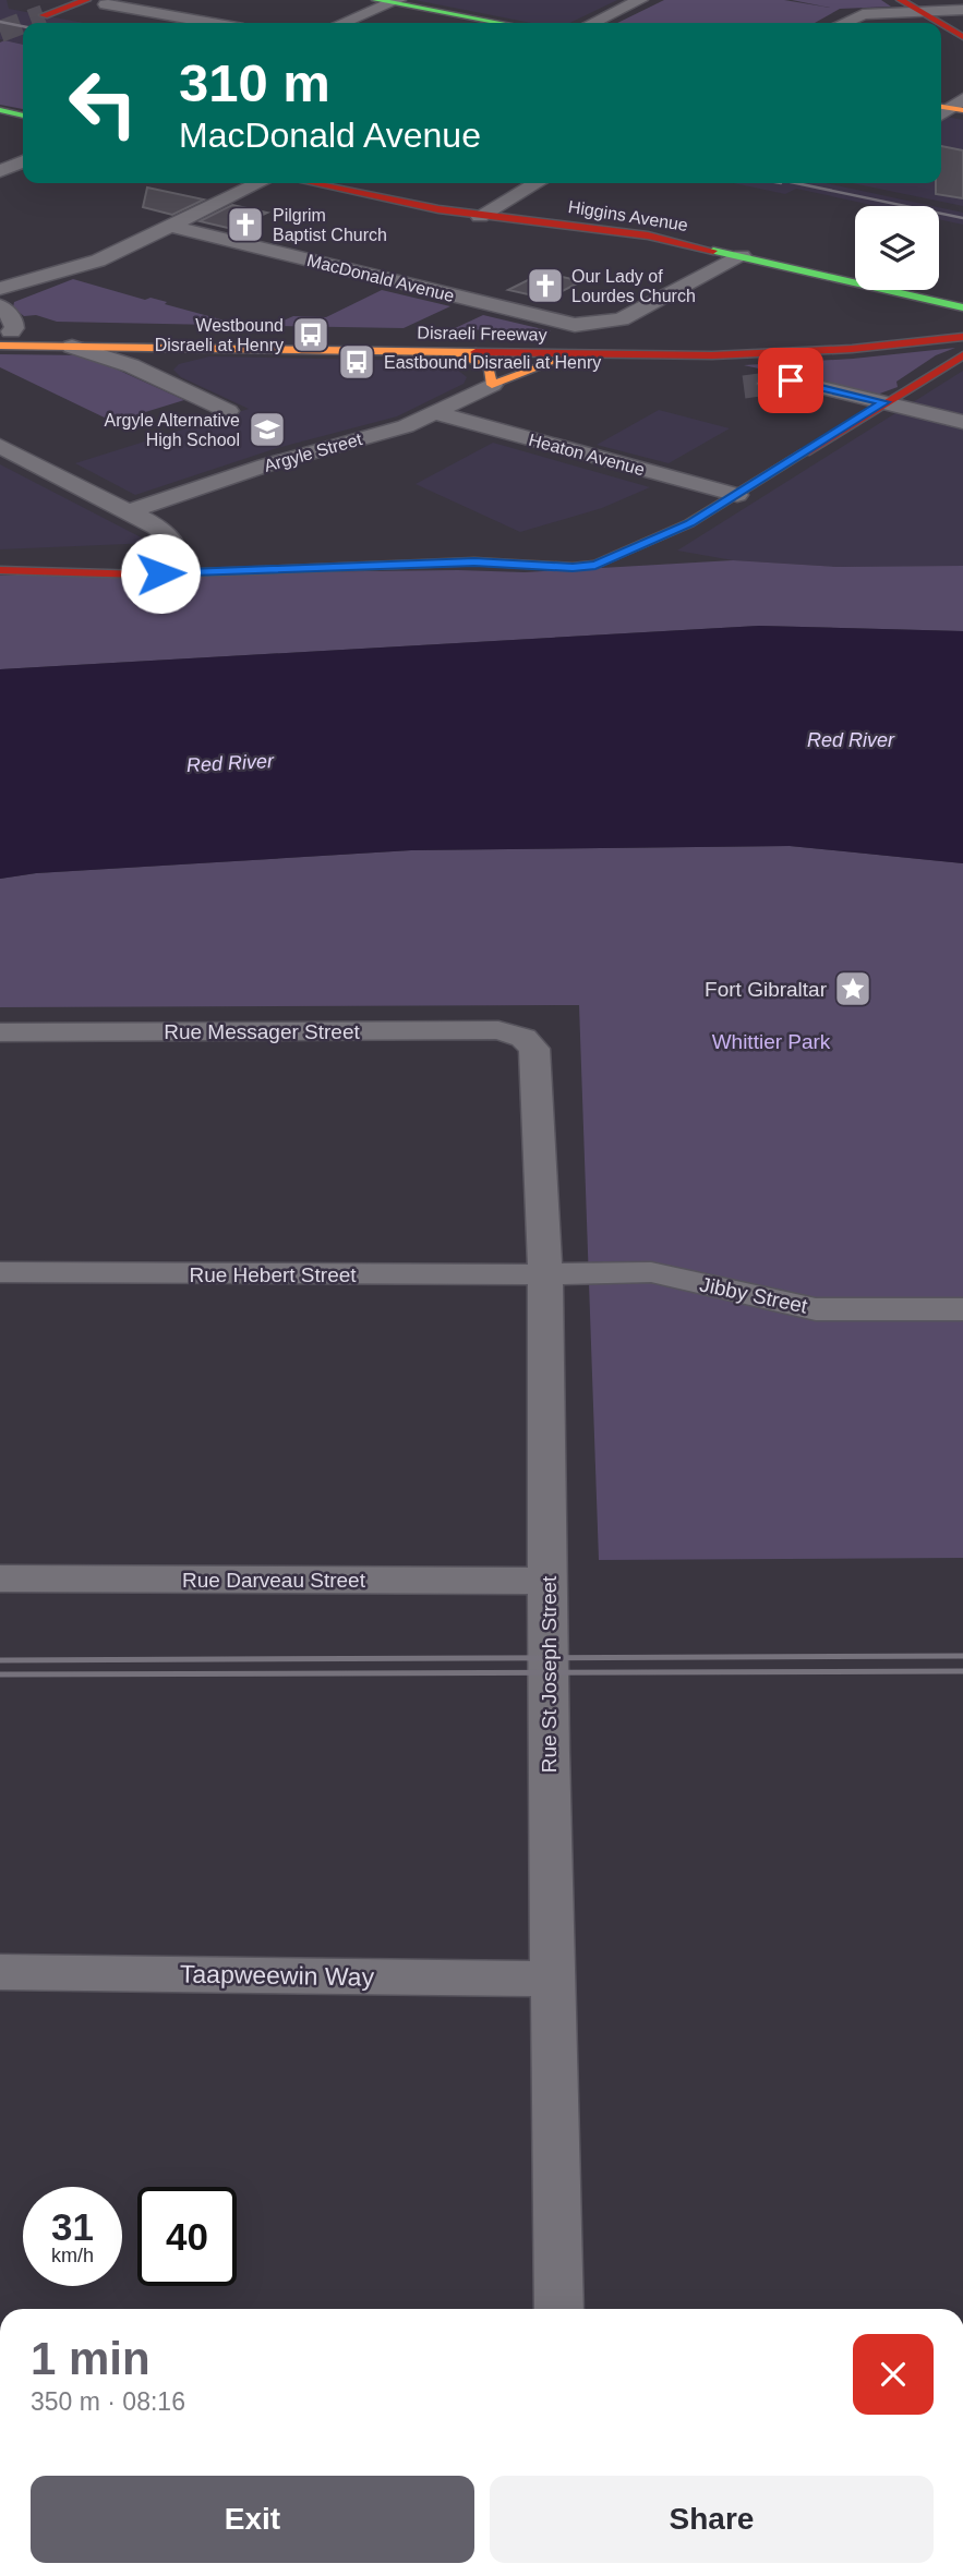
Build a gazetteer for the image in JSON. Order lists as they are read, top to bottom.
{
  "streets": {
    "main road": ["Higgins Avenue", "Disraeli Freeway"],
    "street": [
      "MacDonald Avenue",
      "Argyle Street",
      "Heaton Avenue",
      "Rue Messager Street",
      "Rue Hebert Street",
      "Jibby Street",
      "Rue Darveau Street",
      "Rue St Joseph Street",
      "Taapweewin Way"
    ]
  },
  "crossings": [
    ["Higgins Avenue", "MacDonald Avenue"],
    ["Argyle Street", "Heaton Avenue"],
    ["Rue Messager Street", "Rue St Joseph Street"],
    ["Rue Hebert Street", "Jibby Street"],
    ["Rue Hebert Street", "Rue St Joseph Street"],
    ["Jibby Street", "Rue St Joseph Street"],
    ["Rue Darveau Street", "Rue St Joseph Street"],
    ["Rue St Joseph Street", "Taapweewin Way"]
  ],
  "water": ["Red River"],
  "parks": ["Whittier Park"],
  "places": {
    "church": ["Pilgrim Baptist Church", "Our Lady of Lourdes Church"],
    "bus stop": ["Westbound Disraeli at Henry", "Eastbound Disraeli at Henry"],
    "school or university": ["Argyle Alternative High School"],
    "place": ["Fort Gibraltar"]
  },
  "page": {
    "turn": ["310 m", "MacDonald Avenue"],
    "speed": "31 km/h",
    "limit": "40",
    "heading": ["1 min", "350 m · 08:16"],
    "buttons": ["Exit", "Share"]
  }
}
